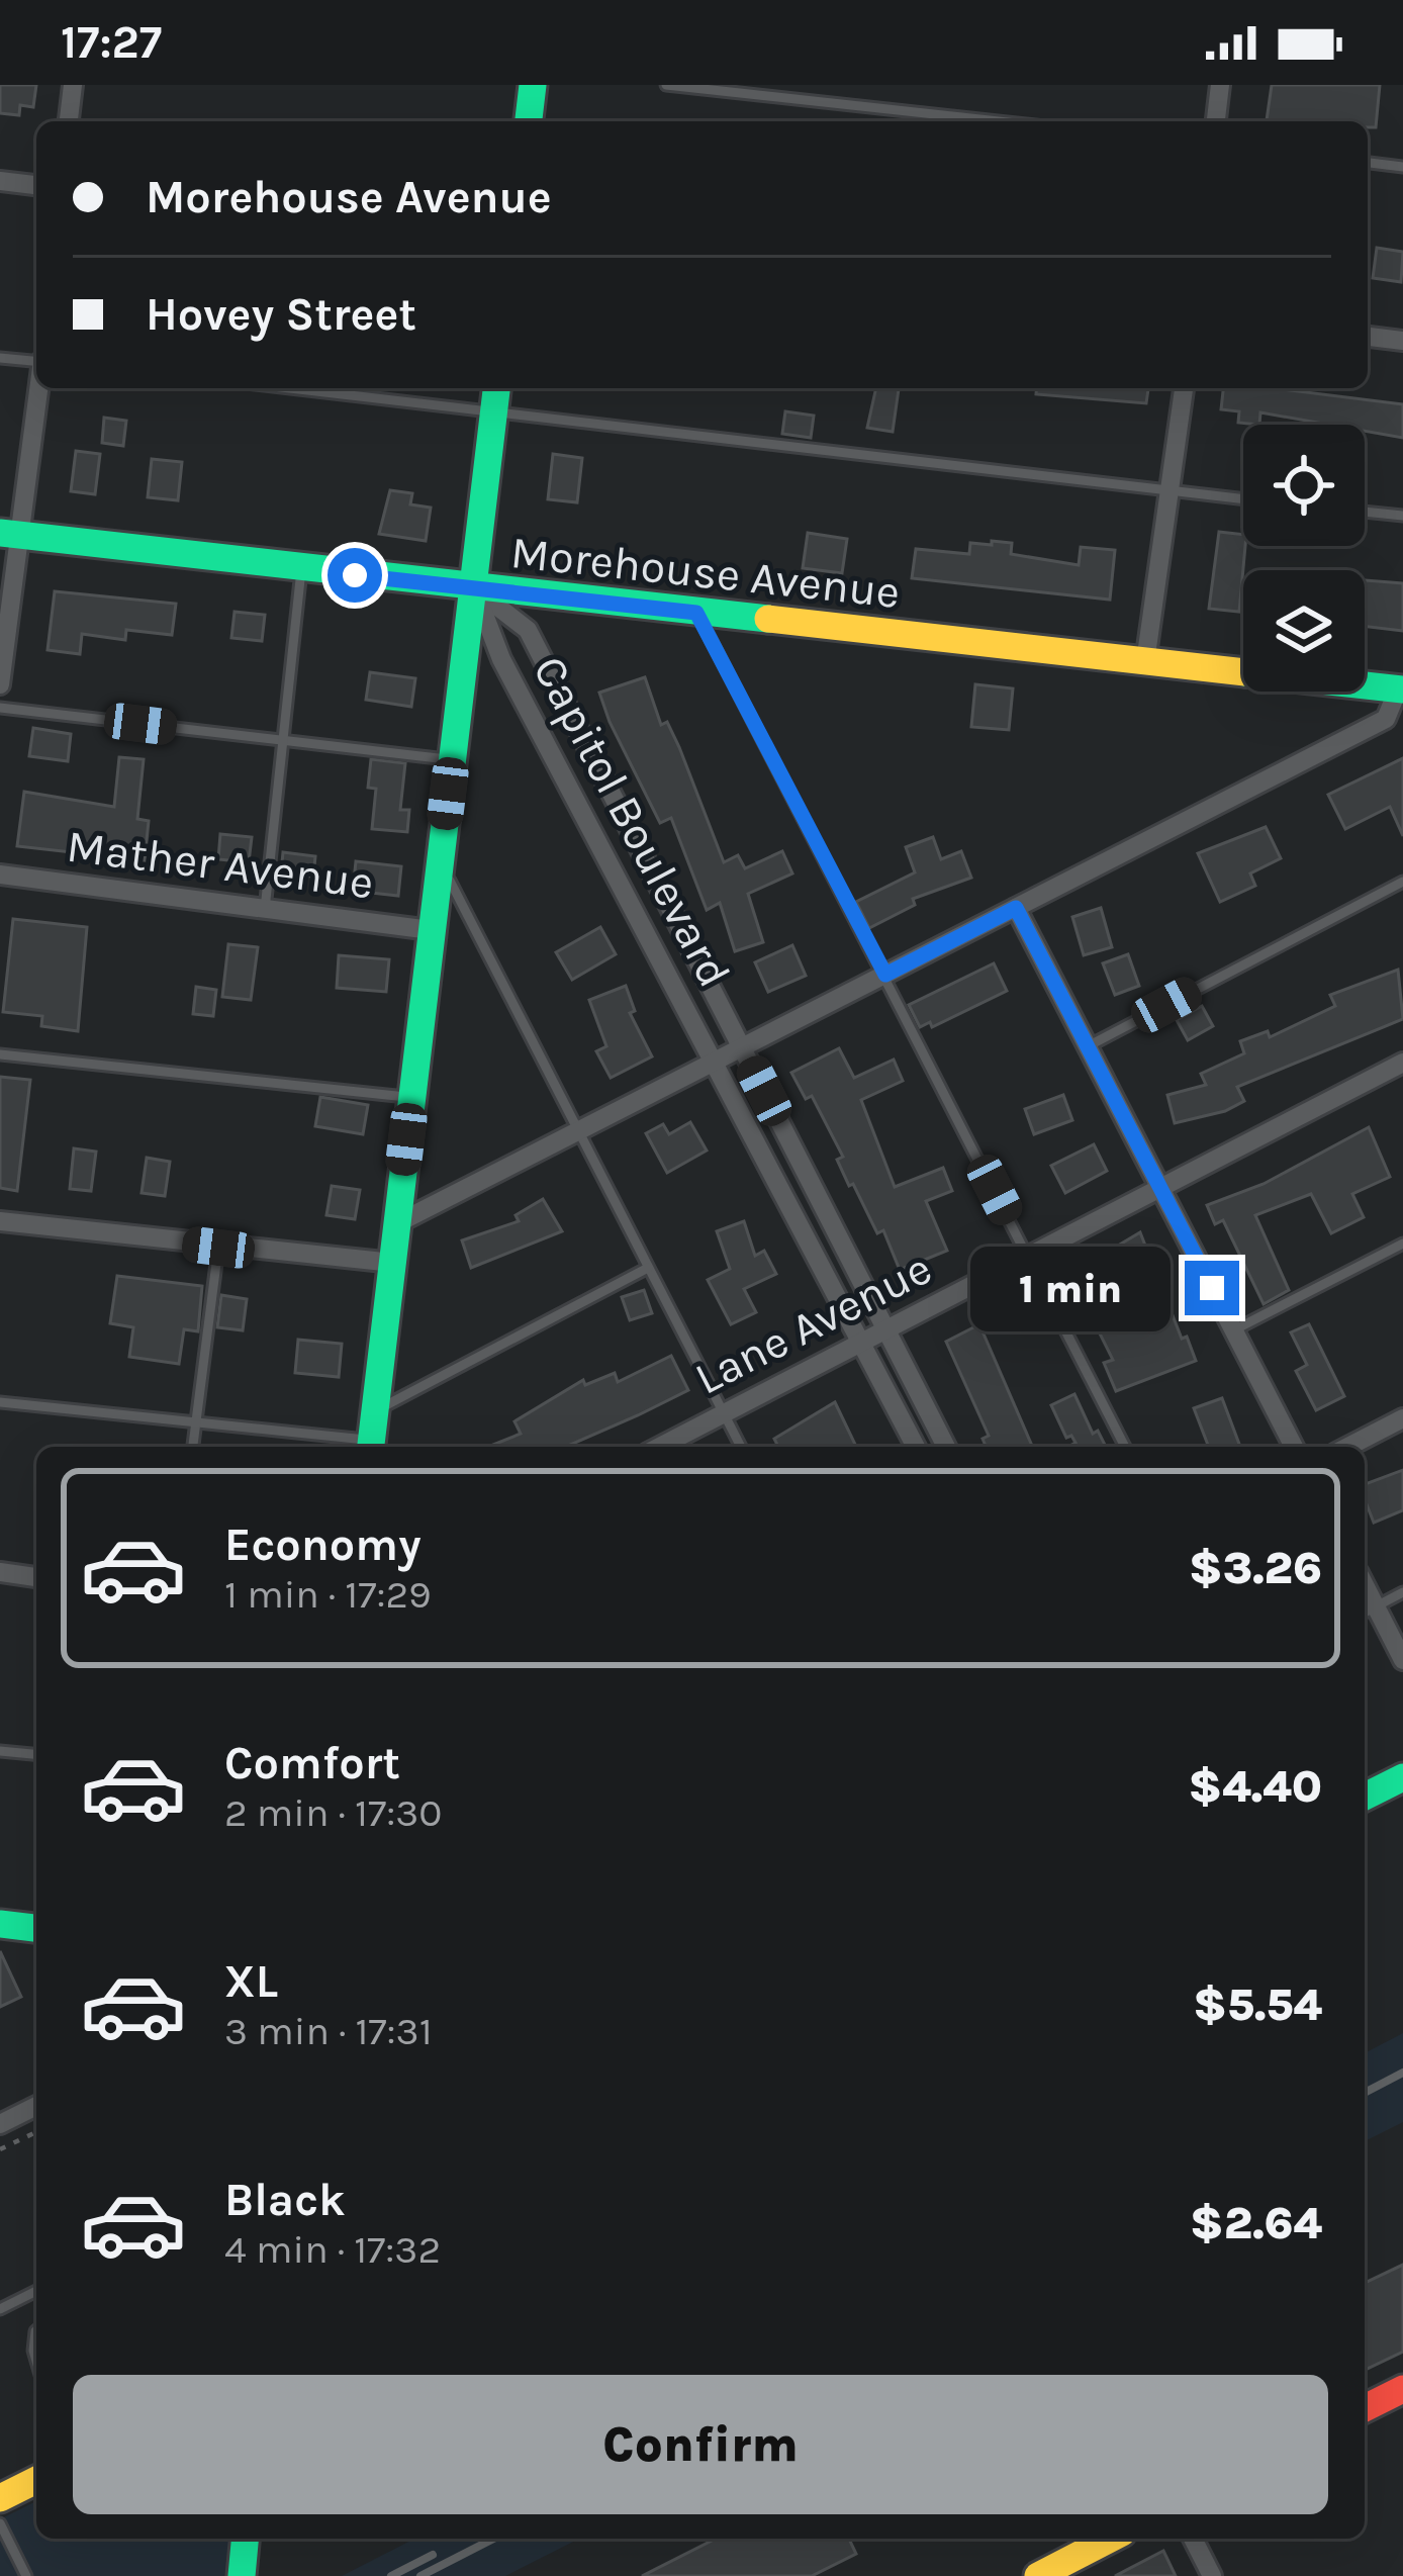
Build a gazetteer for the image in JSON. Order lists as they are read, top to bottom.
{
  "streets": {
    "street": [
      "Morehouse Avenue",
      "Capitol Boulevard",
      "Mather Avenue",
      "Lane Avenue"
    ]
  },
  "crossings": [
    ["Morehouse Avenue", "Capitol Boulevard"],
    ["Capitol Boulevard", "Lane Avenue"]
  ],
  "page": {
    "status": "17:27",
    "banner": ["Morehouse Avenue", "Hovey Street"],
    "bubble": "1 min",
    "list": [
      {
        "name": "Economy",
        "note": "1 min · 17:29",
        "value": "$3.26"
      },
      {
        "name": "Comfort",
        "note": "2 min · 17:30",
        "value": "$4.40"
      },
      {
        "name": "XL",
        "note": "3 min · 17:31",
        "value": "$5.54"
      },
      {
        "name": "Black",
        "note": "4 min · 17:32",
        "value": "$2.64"
      }
    ],
    "buttons": "Confirm"
  }
}
